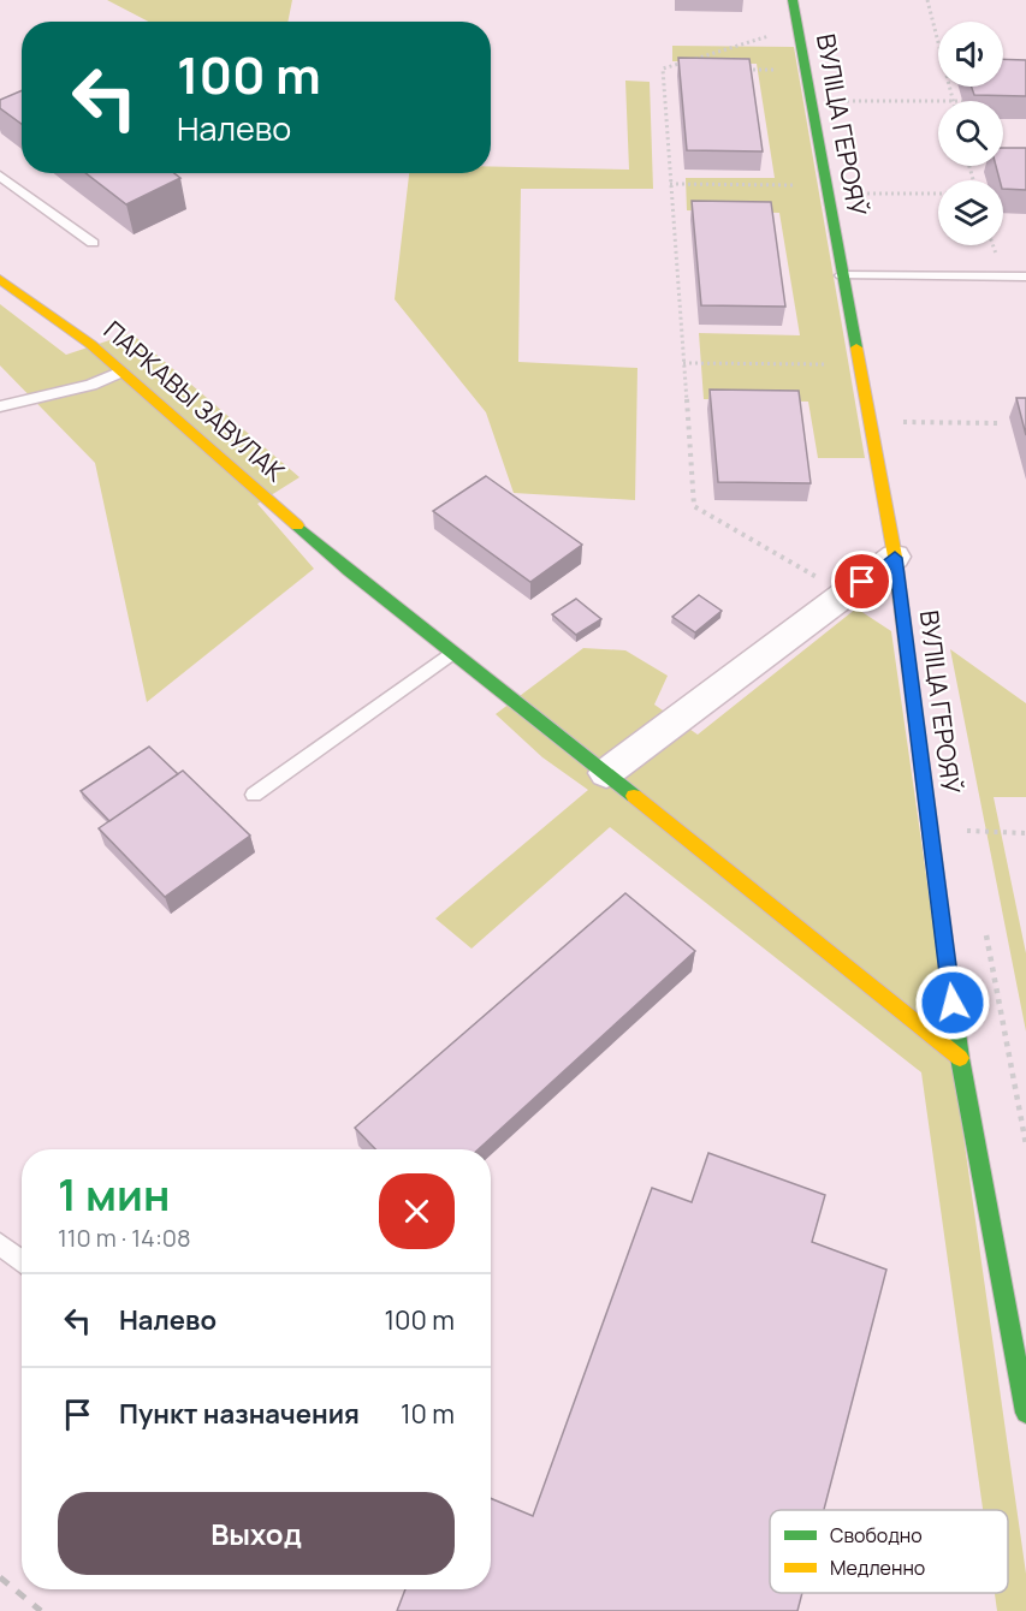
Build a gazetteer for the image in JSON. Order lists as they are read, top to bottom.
{
  "streets": {
    "street": ["ВУЛІЦА ГЕРОЯЎ", "ПАРКАВЫ ЗАВУЛАК"]
  },
  "crossings": [
    ["ВУЛІЦА ГЕРОЯЎ", "ПАРКАВЫ ЗАВУЛАК"]
  ],
  "legend": ["Свободно", "Медленно"],
  "page": {
    "turn": ["100 m", "Налево"],
    "heading": ["1 мин", "110 m · 14:08"],
    "list": [
      {
        "name": "Налево",
        "value": "100 m"
      },
      {
        "name": "Пункт назначения",
        "value": "10 m"
      }
    ],
    "buttons": "Выход"
  }
}
